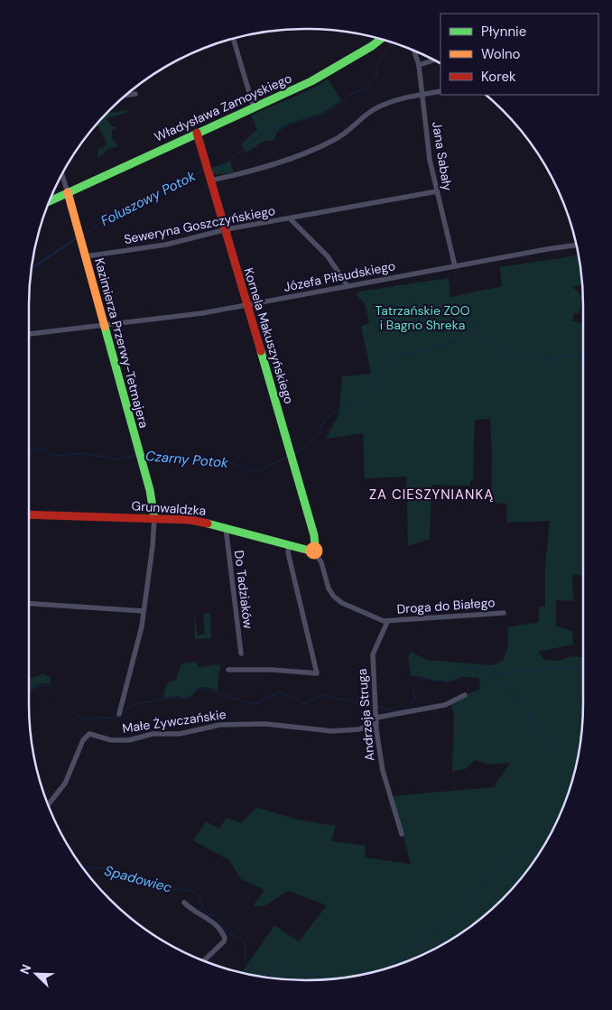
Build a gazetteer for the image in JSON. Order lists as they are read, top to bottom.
{
  "streets": {
    "street": [
      "Władysława Zamoyskiego",
      "Jana Sabały",
      "Seweryna Goszczyńskiego",
      "Józefa Piłsudskiego",
      "Kornela Makuszyńskiego",
      "Kazimierza Przerwy-Tetmajera",
      "Grunwaldzka",
      "Do Tadziaków",
      "Droga do Białego",
      "Andrzeja Struga",
      "Małe Żywczańskie"
    ]
  },
  "crossings": [
    ["Władysława Zamoyskiego", "Kornela Makuszyńskiego"],
    ["Władysława Zamoyskiego", "Kazimierza Przerwy-Tetmajera"],
    ["Jana Sabały", "Seweryna Goszczyńskiego"],
    ["Jana Sabały", "Józefa Piłsudskiego"],
    ["Seweryna Goszczyńskiego", "Józefa Piłsudskiego"],
    ["Seweryna Goszczyńskiego", "Kornela Makuszyńskiego"],
    ["Seweryna Goszczyńskiego", "Kazimierza Przerwy-Tetmajera"],
    ["Józefa Piłsudskiego", "Kornela Makuszyńskiego"],
    ["Józefa Piłsudskiego", "Kazimierza Przerwy-Tetmajera"],
    ["Kornela Makuszyńskiego", "Grunwaldzka"],
    ["Kornela Makuszyńskiego", "Droga do Białego"],
    ["Kazimierza Przerwy-Tetmajera", "Grunwaldzka"],
    ["Grunwaldzka", "Do Tadziaków"],
    ["Grunwaldzka", "Droga do Białego"],
    ["Droga do Białego", "Andrzeja Struga"],
    ["Andrzeja Struga", "Małe Żywczańskie"]
  ],
  "districts": ["ZA CIESZYNIANKĄ"],
  "water": ["Foluszowy Potok", "Czarny Potok", "Spadowiec"],
  "parks": ["Tatrzańskie ZOO i Bagno Shreka"],
  "legend": ["Płynnie", "Wolno", "Korek"],
  "north": "top left"
}
